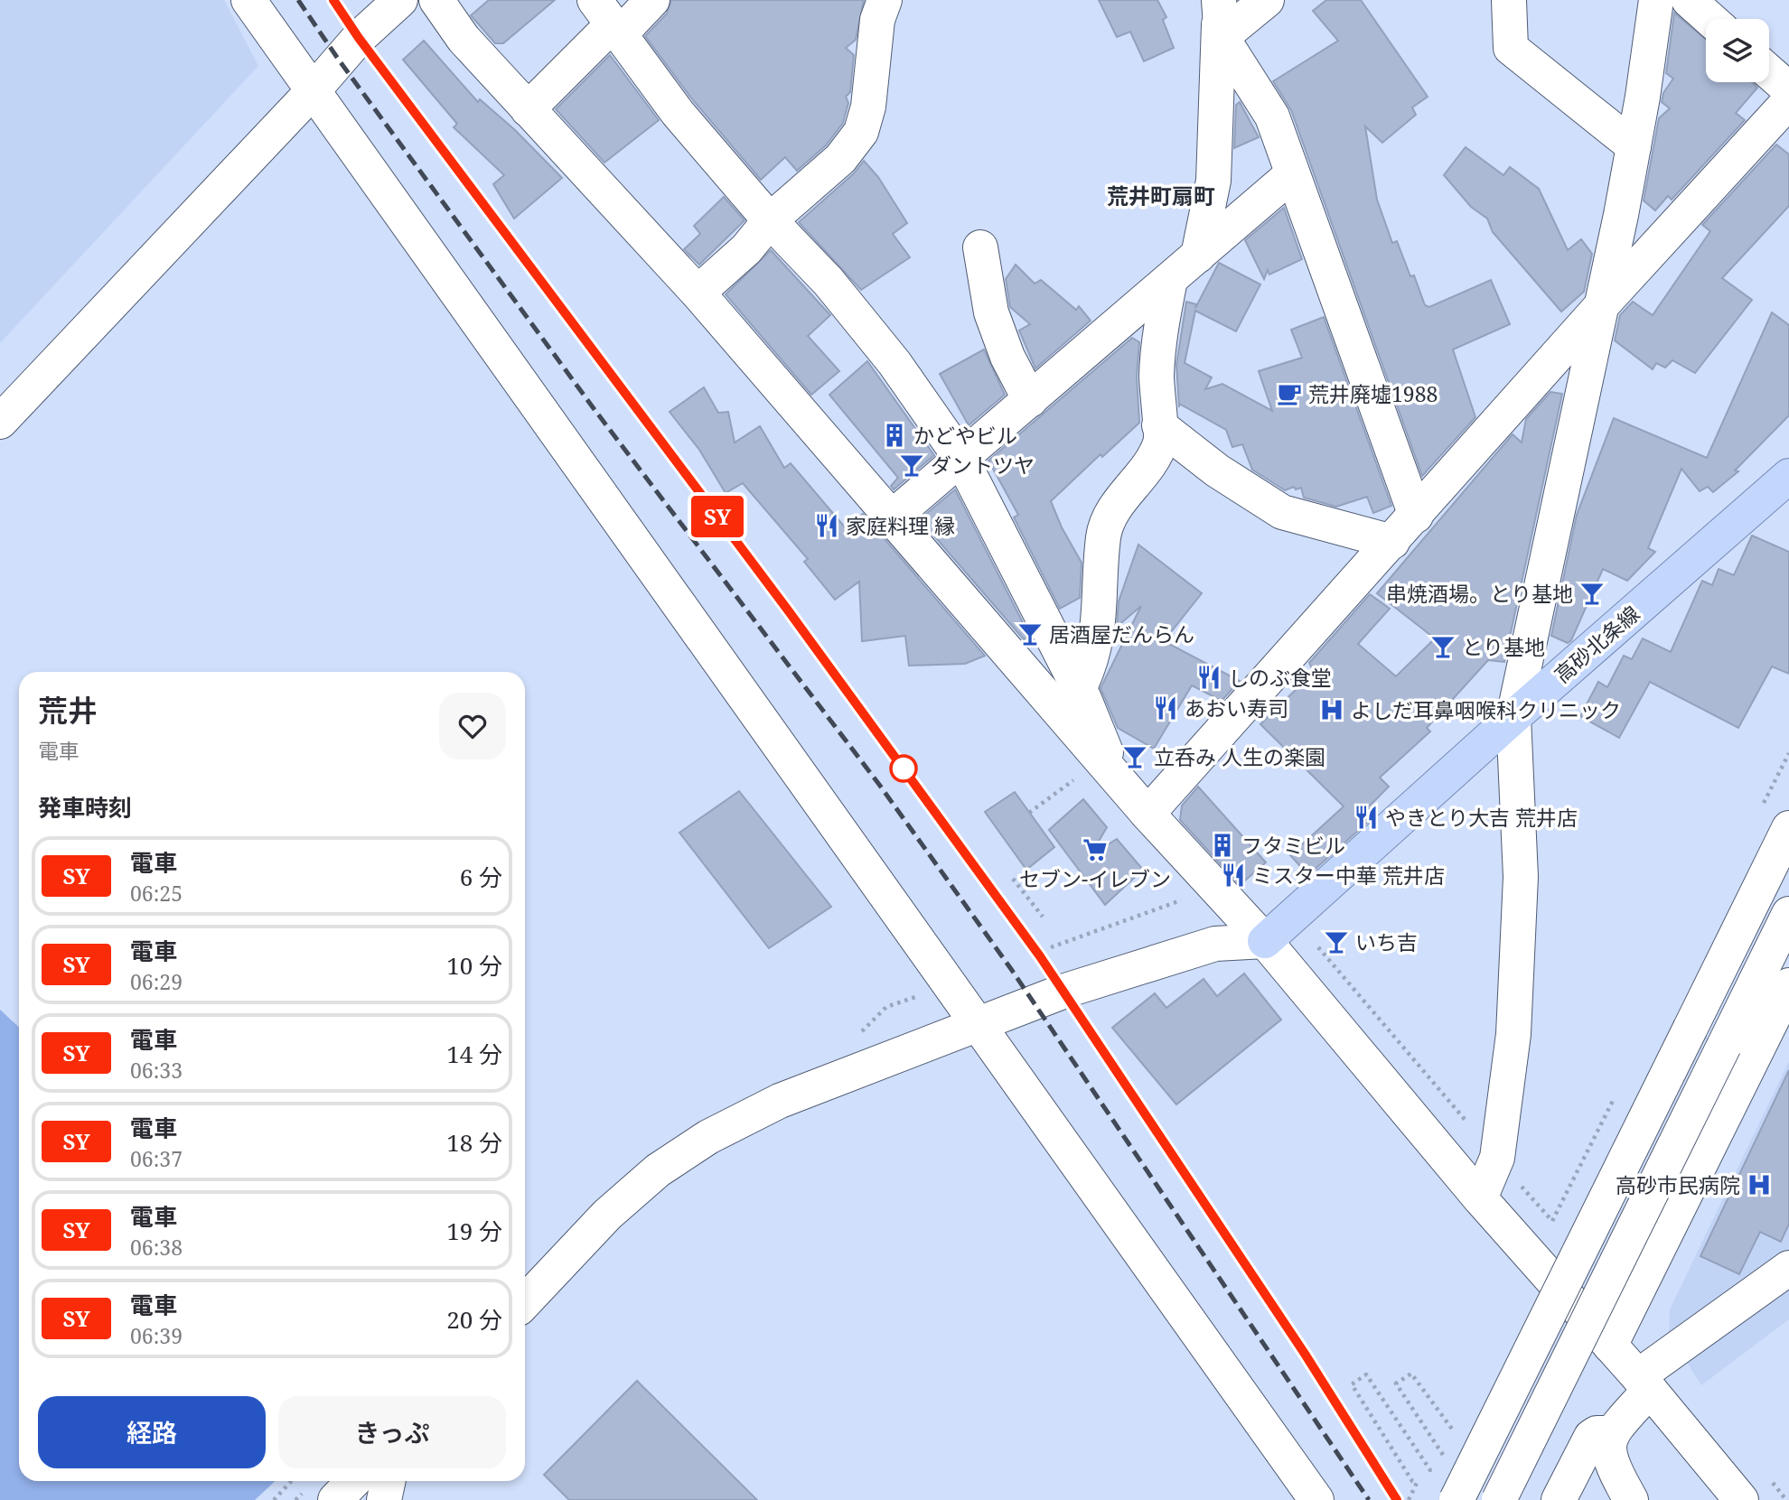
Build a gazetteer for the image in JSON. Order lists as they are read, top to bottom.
{
  "streets": {
    "main road": ["高砂北条線"]
  },
  "districts": ["荒井町扇町"],
  "places": {
    "cafe": ["荒井廃墟1988"],
    "building": ["かどやビル", "フタミビル"],
    "bar": [
      "ダントツヤ",
      "串焼酒場。とり基地",
      "居酒屋だんらん",
      "とり基地",
      "立呑み 人生の楽園",
      "いち吉"
    ],
    "restaurant": [
      "家庭料理 縁",
      "しのぶ食堂",
      "あおい寿司",
      "やきとり大吉 荒井店",
      "ミスター中華 荒井店"
    ],
    "hospital": ["よしだ耳鼻咽喉科クリニック", "高砂市民病院"],
    "supermarket": ["セブン-イレブン"]
  },
  "page": {
    "on_map": "SY",
    "heading": [
      ["荒井", "電車"],
      "発車時刻"
    ],
    "list": [
      {
        "mark": "SY",
        "name": "電車",
        "note": "06:25",
        "value": "6 分"
      },
      {
        "mark": "SY",
        "name": "電車",
        "note": "06:29",
        "value": "10 分"
      },
      {
        "mark": "SY",
        "name": "電車",
        "note": "06:33",
        "value": "14 分"
      },
      {
        "mark": "SY",
        "name": "電車",
        "note": "06:37",
        "value": "18 分"
      },
      {
        "mark": "SY",
        "name": "電車",
        "note": "06:38",
        "value": "19 分"
      },
      {
        "mark": "SY",
        "name": "電車",
        "note": "06:39",
        "value": "20 分"
      }
    ],
    "buttons": ["経路", "きっぷ"]
  }
}
